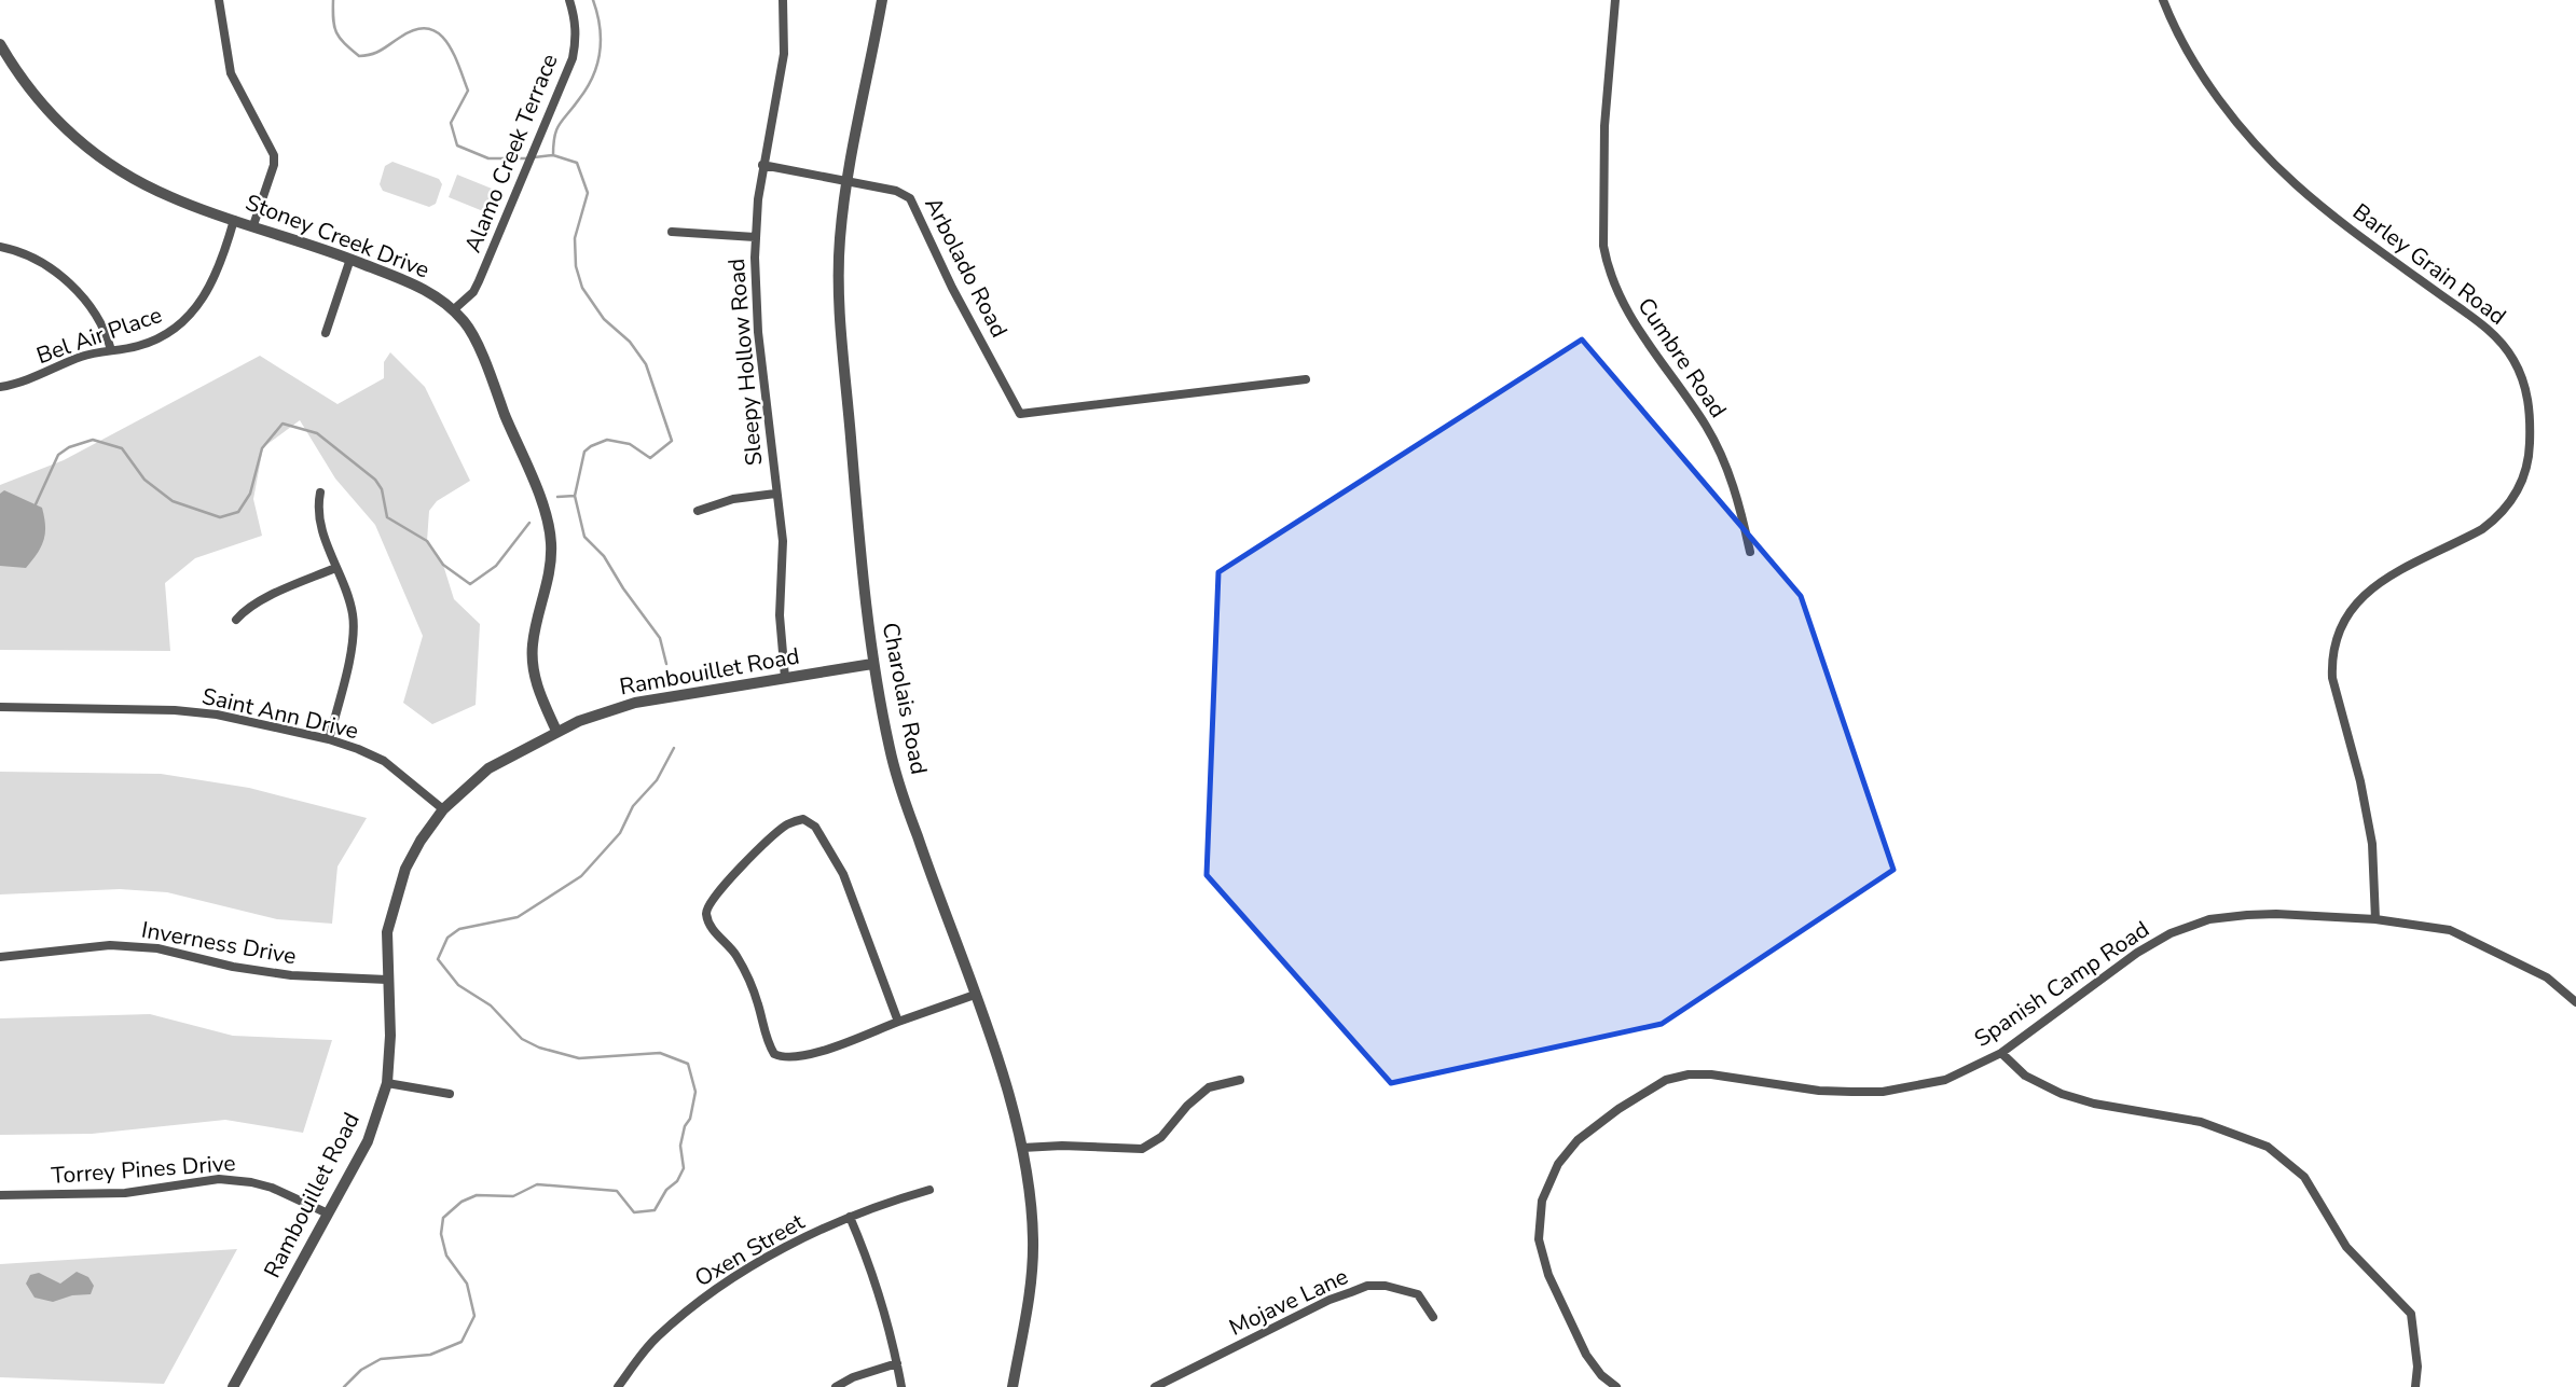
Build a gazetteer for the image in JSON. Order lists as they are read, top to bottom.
{
  "streets": {
    "street": [
      "Alamo Creek Terrace",
      "Stoney Creek Drive",
      "Barley Grain Road",
      "Arbolado Road",
      "Bel Air Place",
      "Cumbre Road",
      "Sleepy Hollow Road",
      "Rambouillet Road",
      "Charolais Road",
      "Saint Ann Drive",
      "Inverness Drive",
      "Spanish Camp Road",
      "Torrey Pines Drive",
      "Oxen Street",
      "Mojave Lane"
    ]
  },
  "crossings": [
    ["Alamo Creek Terrace", "Stoney Creek Drive"],
    ["Stoney Creek Drive", "Bel Air Place"],
    ["Stoney Creek Drive", "Rambouillet Road"],
    ["Barley Grain Road", "Spanish Camp Road"],
    ["Arbolado Road", "Sleepy Hollow Road"],
    ["Arbolado Road", "Charolais Road"],
    ["Sleepy Hollow Road", "Rambouillet Road"],
    ["Rambouillet Road", "Charolais Road"],
    ["Rambouillet Road", "Saint Ann Drive"],
    ["Rambouillet Road", "Inverness Drive"],
    ["Rambouillet Road", "Torrey Pines Drive"]
  ]
}
